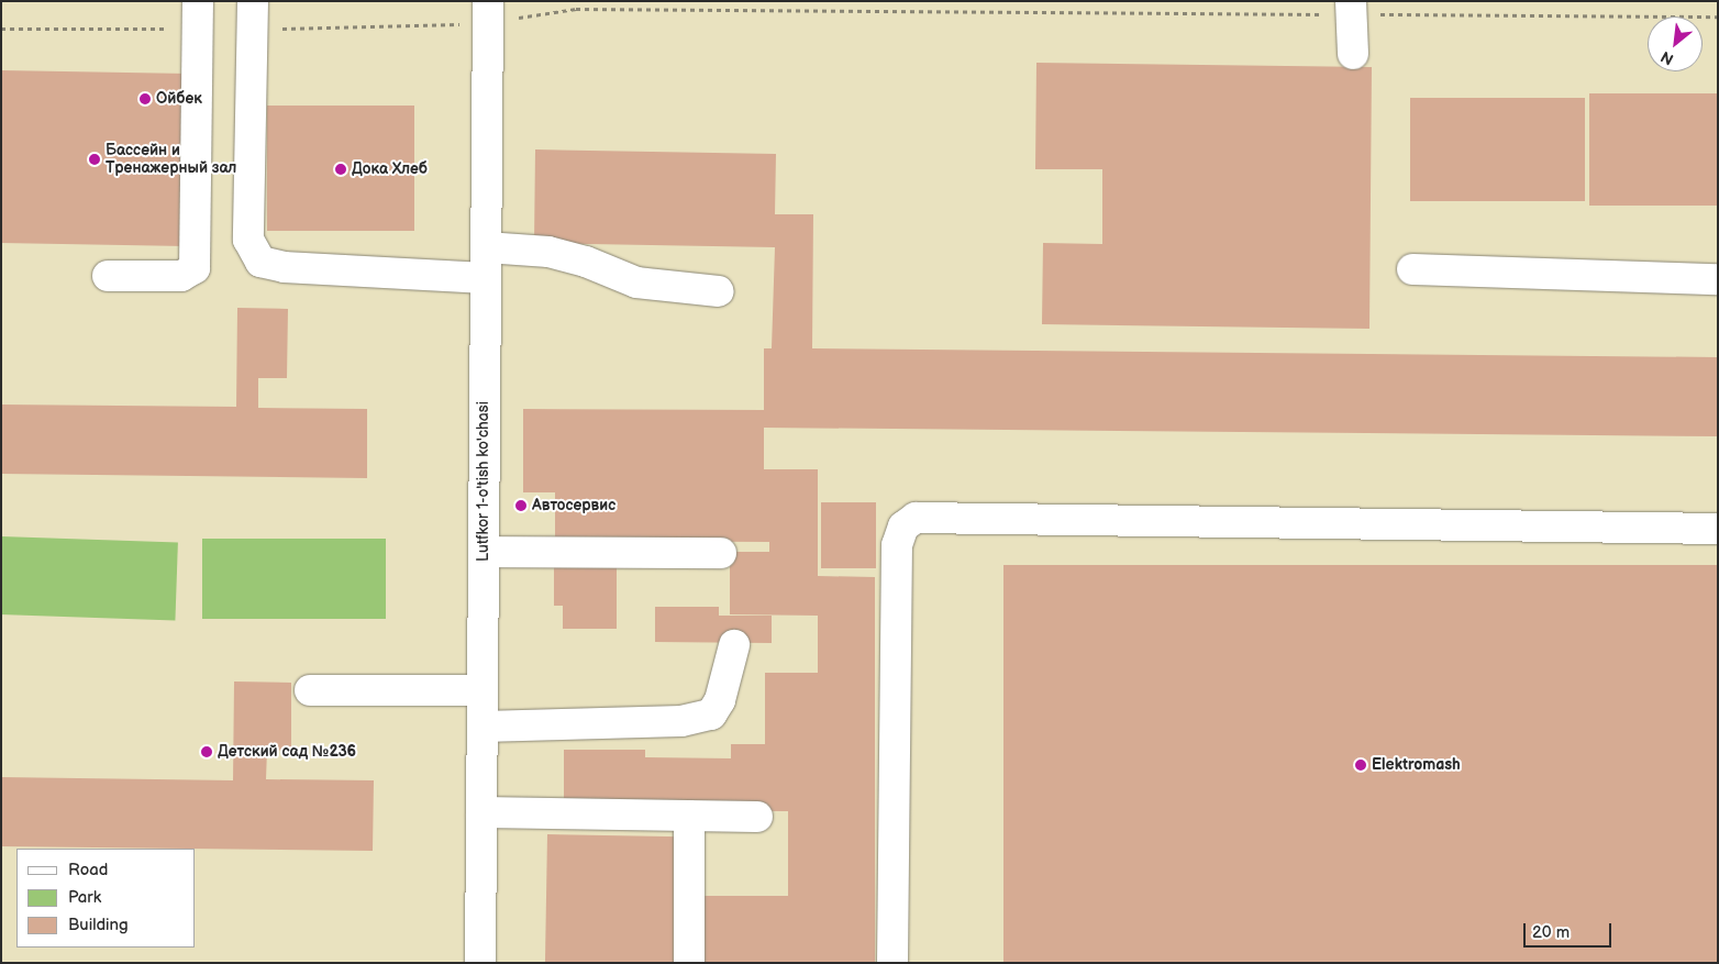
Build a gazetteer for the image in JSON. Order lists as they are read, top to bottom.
{
  "streets": {
    "street": ["Lutfkor 1-o'tish ko'chasi"]
  },
  "places": [
    "Ойбек",
    "Бассейн и Тренажерный зал",
    "Дока Хлеб",
    "Автосервис",
    "Детский сад №236",
    "Elektromash"
  ],
  "legend": ["Road", "Park", "Building"],
  "scale_bar": "20 m",
  "north": "bottom left"
}
